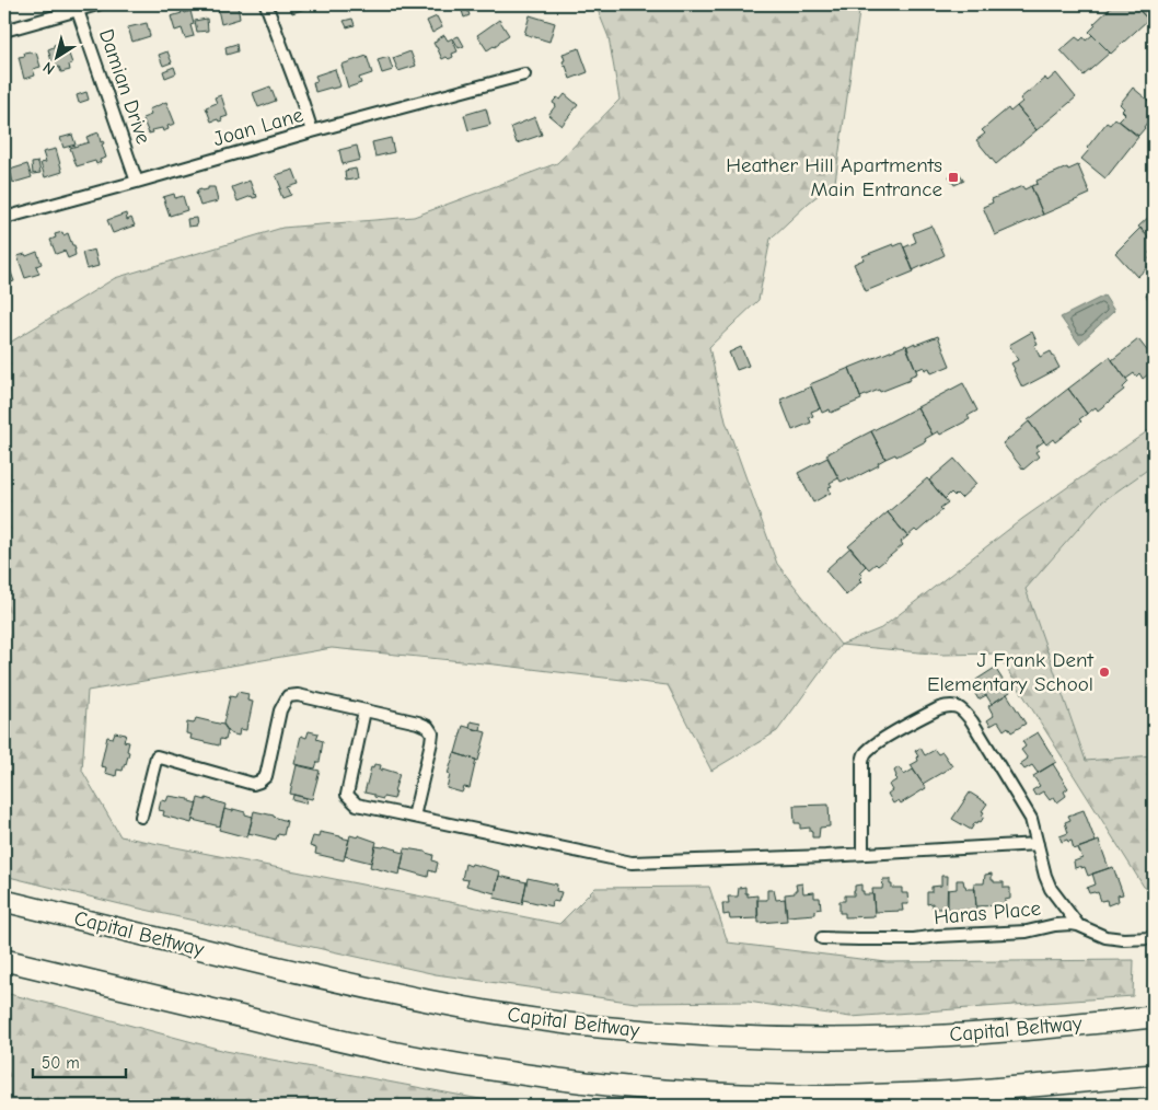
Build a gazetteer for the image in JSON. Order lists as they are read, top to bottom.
{
  "streets": {
    "highway": ["Capital Beltway"],
    "street": ["Damian Drive", "Joan Lane", "Haras Place"]
  },
  "crossings": [
    ["Damian Drive", "Joan Lane"]
  ],
  "places": {
    "transit": ["Heather Hill Apartments Main Entrance"],
    "other": ["J Frank Dent Elementary School"]
  },
  "scale_bar": "50 m",
  "north": "bottom left"
}
